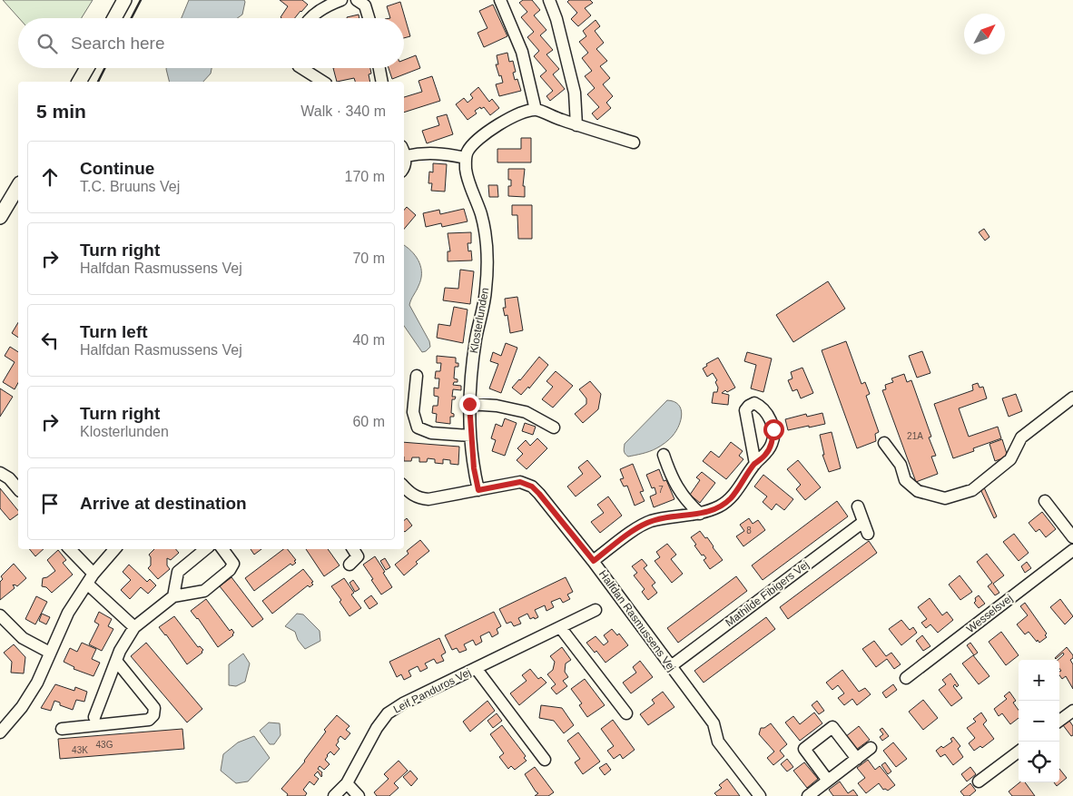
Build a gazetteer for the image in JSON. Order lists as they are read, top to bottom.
{
  "streets": {
    "street": [
      "Klosterlunden",
      "Mathilde Fibigers Vej",
      "Wesselsvej",
      "Halfdan Rasmussens Vej",
      "Leif Panduros Vej"
    ]
  },
  "crossings": [
    ["Klosterlunden", "Halfdan Rasmussens Vej"],
    ["Mathilde Fibigers Vej", "Halfdan Rasmussens Vej"]
  ],
  "house_numbers": [
    "21A",
    "7",
    "8",
    "43G",
    "43K"
  ],
  "north": "top right",
  "page": {
    "search": "Search here",
    "heading": ["5 min", "Walk · 340 m"],
    "list": [
      ["Continue", "T.C. Bruuns Vej", "170 m"],
      ["Turn right", "Halfdan Rasmussens Vej", "70 m"],
      ["Turn left", "Halfdan Rasmussens Vej", "40 m"],
      ["Turn right", "Klosterlunden", "60 m"],
      "Arrive at destination"
    ],
    "map_buttons": ["+", "−"]
  }
}
